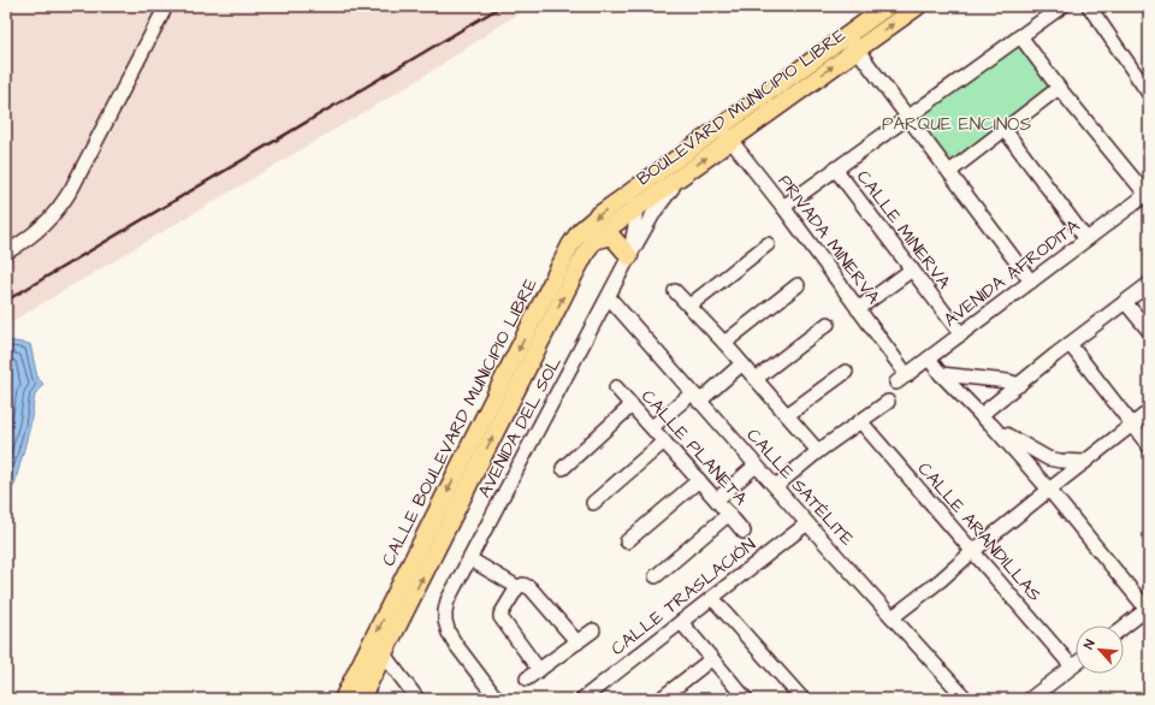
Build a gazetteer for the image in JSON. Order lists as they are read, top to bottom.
{
  "streets": {
    "main road": ["BOULEVARD MUNICIPIO LIBRE", "CALLE BOULEVARD MUNICIPIO LIBRE"],
    "street": [
      "CALLE MINERVA",
      "PRIVADA MINERVA",
      "AVENIDA AFRODITA",
      "AVENIDA DEL SOL",
      "CALLE PLANETA",
      "CALLE SATÉLITE",
      "CALLE ARANDILLAS",
      "CALLE TRASLACIÓN"
    ]
  },
  "crossings": [
    ["BOULEVARD MUNICIPIO LIBRE", "PRIVADA MINERVA"],
    ["BOULEVARD MUNICIPIO LIBRE", "CALLE BOULEVARD MUNICIPIO LIBRE"],
    ["BOULEVARD MUNICIPIO LIBRE", "AVENIDA DEL SOL"],
    ["CALLE MINERVA", "AVENIDA AFRODITA"],
    ["PRIVADA MINERVA", "AVENIDA AFRODITA"],
    ["AVENIDA DEL SOL", "CALLE SATÉLITE"],
    ["CALLE SATÉLITE", "CALLE TRASLACIÓN"]
  ],
  "parks": ["PARQUE ENCINOS"],
  "north": "top left"
}
